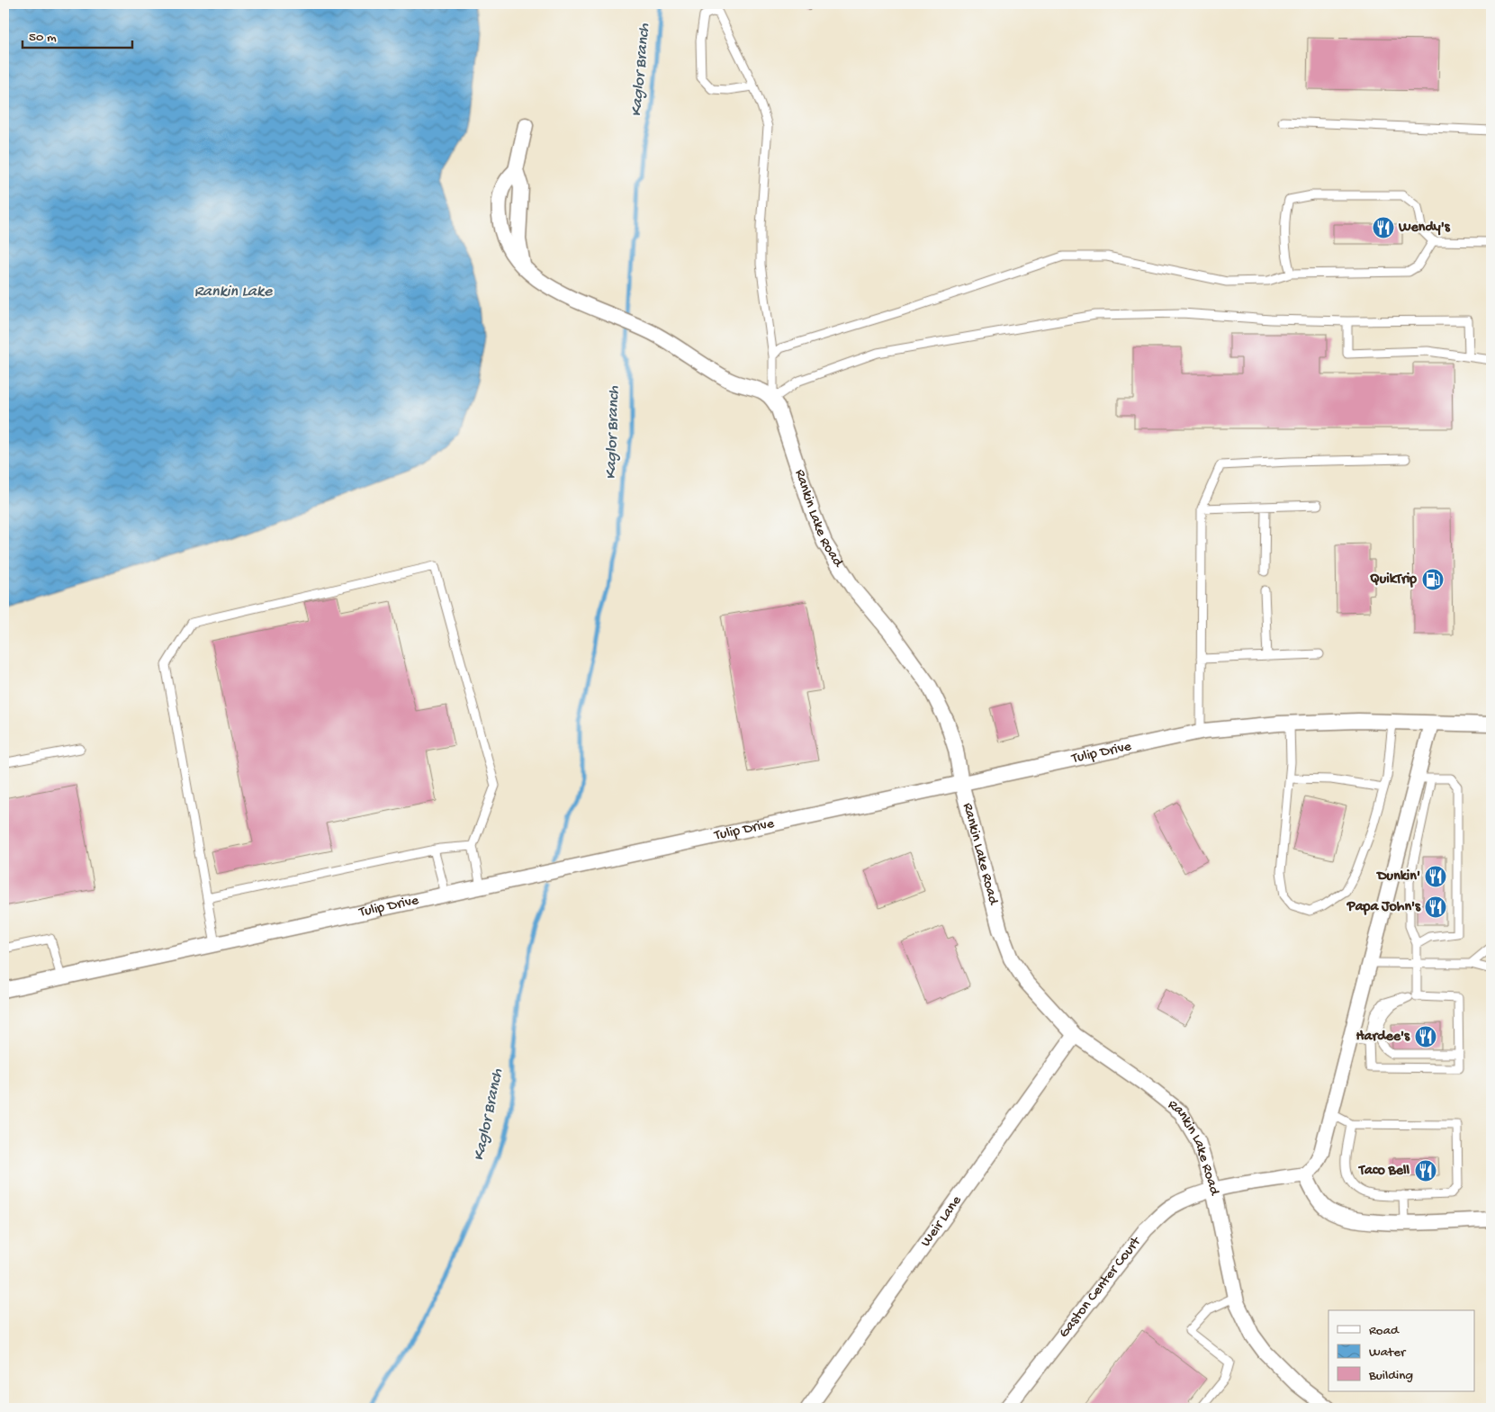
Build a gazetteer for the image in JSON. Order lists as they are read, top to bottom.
{
  "streets": {
    "street": [
      "Rankin Lake Road",
      "Tulip Drive",
      "Weir Lane",
      "Gaston Center Court"
    ]
  },
  "crossings": [
    ["Rankin Lake Road", "Tulip Drive"],
    ["Rankin Lake Road", "Weir Lane"],
    ["Rankin Lake Road", "Gaston Center Court"]
  ],
  "water": ["Kaglor Branch", "Rankin Lake"],
  "places": {
    "restaurant": [
      "Wendy's",
      "Dunkin'",
      "Papa John's",
      "Hardee's",
      "Taco Bell"
    ],
    "fuel station": ["QuikTrip"]
  },
  "legend": ["Road", "Water", "Building"],
  "scale_bar": "50 m"
}
